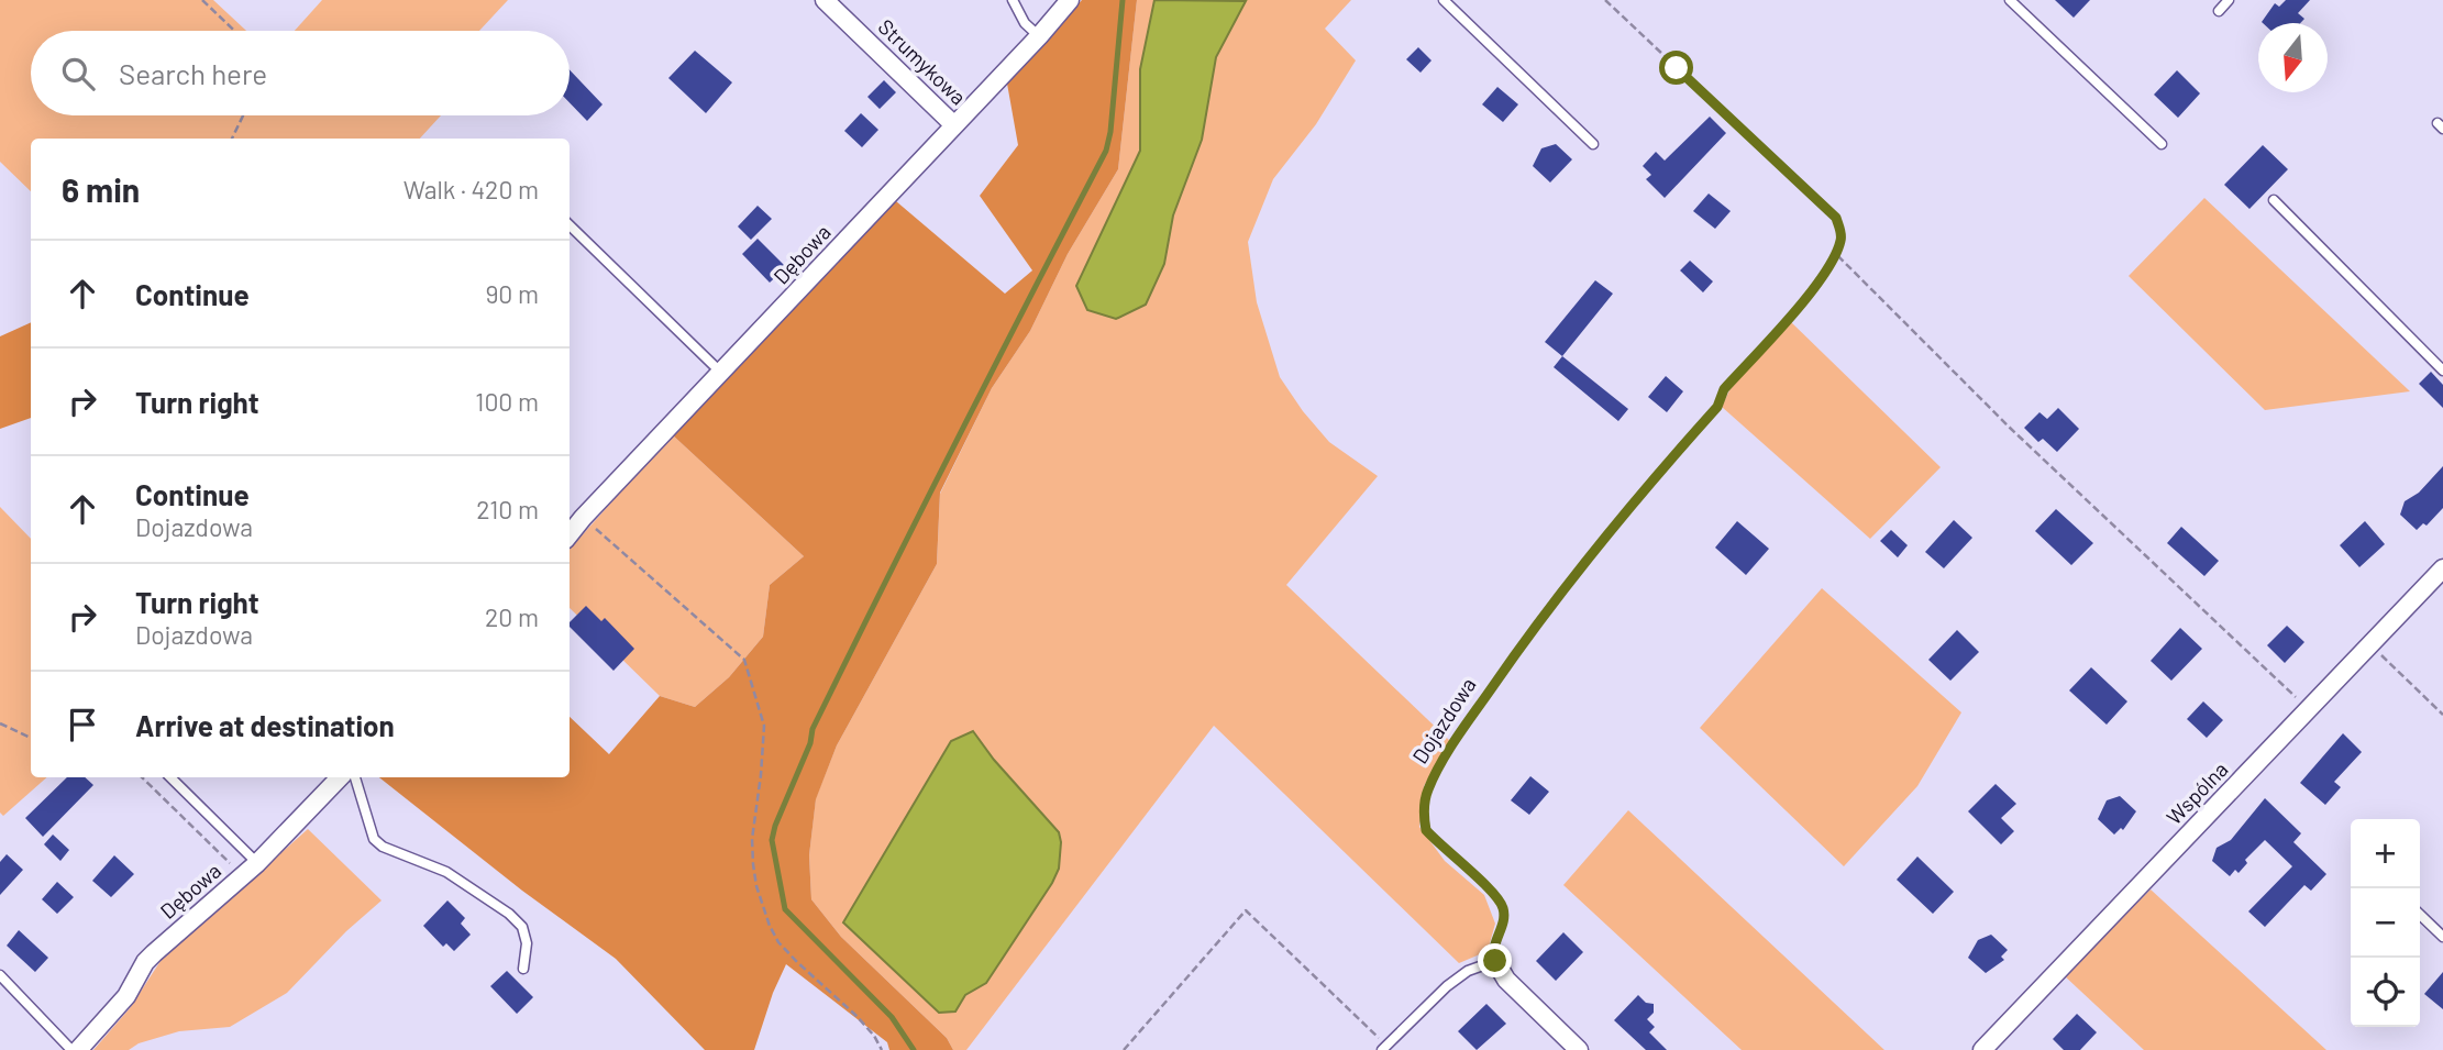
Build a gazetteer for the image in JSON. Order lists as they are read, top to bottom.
{
  "streets": {
    "street": ["Strumykowa", "Dębowa", "Wspólna"],
    "path": ["Dojazdowa"]
  },
  "crossings": [
    ["Strumykowa", "Dębowa"]
  ],
  "north": "bottom",
  "page": {
    "search": "Search here",
    "heading": ["6 min", "Walk · 420 m"],
    "list": [
      ["Continue", "90 m"],
      ["Turn right", "100 m"],
      ["Continue", "Dojazdowa", "210 m"],
      ["Turn right", "Dojazdowa", "20 m"],
      "Arrive at destination"
    ],
    "map_buttons": ["+", "−"]
  }
}
